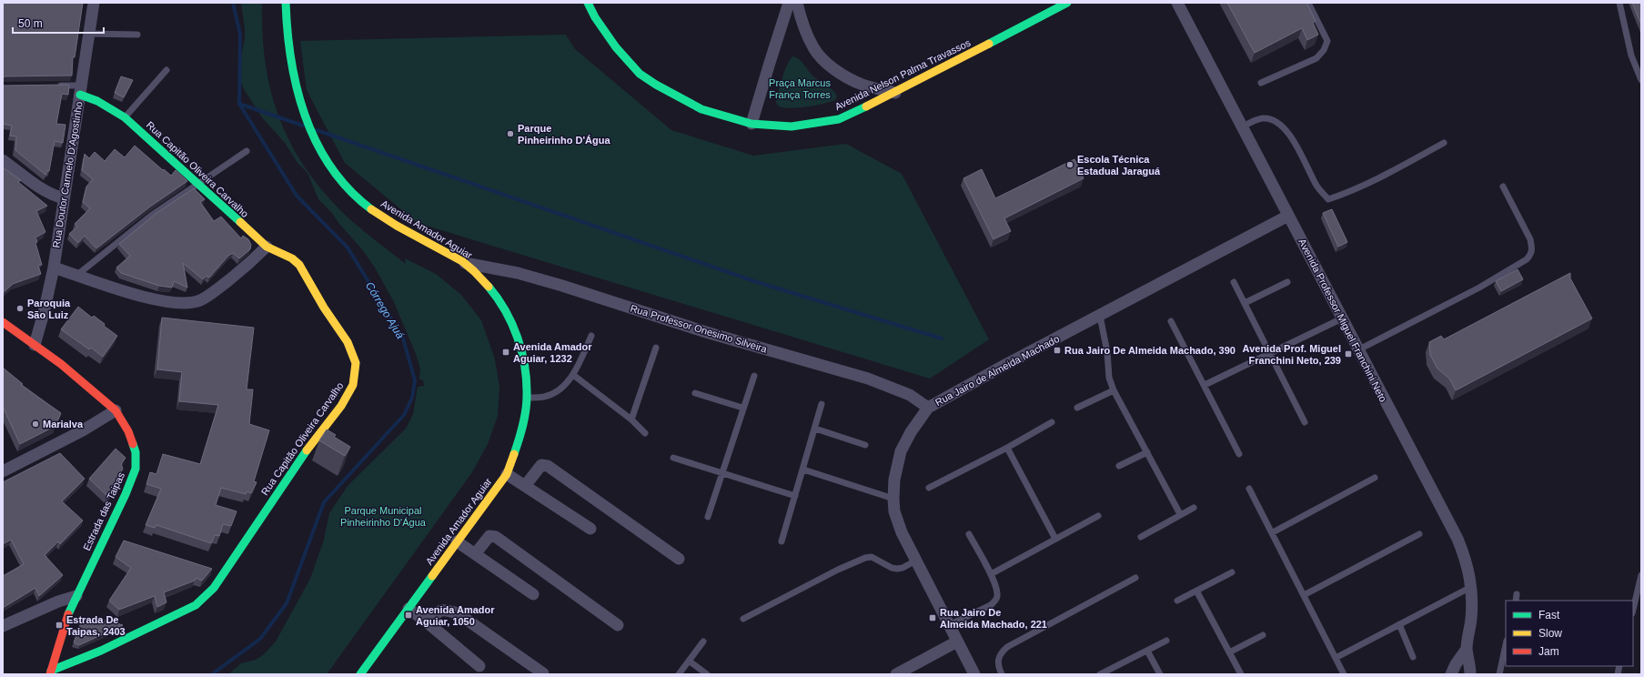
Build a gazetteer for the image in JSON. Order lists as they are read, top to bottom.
{
  "streets": {
    "street": [
      "Avenida Nelson Palma Travassos",
      "Rua Capitão Oliveira Carvalho",
      "Rua Doutor Carmelo D'Agostinho",
      "Avenida Amador Aguiar",
      "Avenida Professor Miguel Franchini Neto",
      "Rua Professor Onesimo Silveira",
      "Rua Jairo de Almeida Machado",
      "Estrada das Taipas"
    ]
  },
  "crossings": [
    ["Rua Capitão Oliveira Carvalho", "Rua Doutor Carmelo D'Agostinho"],
    ["Rua Capitão Oliveira Carvalho", "Estrada das Taipas"],
    ["Rua Doutor Carmelo D'Agostinho", "Estrada das Taipas"],
    ["Avenida Amador Aguiar", "Rua Professor Onesimo Silveira"],
    ["Avenida Professor Miguel Franchini Neto", "Rua Jairo de Almeida Machado"],
    ["Rua Professor Onesimo Silveira", "Rua Jairo de Almeida Machado"]
  ],
  "water": ["Córrego Ajuá"],
  "parks": ["Praça Marcus França Torres", "Parque Municipal Pinheirinho D'Água"],
  "places": {
    "other": [
      "Parque Pinheirinho D'Água",
      "Escola Técnica Estadual Jaraguá",
      "Paroquia São Luiz",
      "Marialva"
    ],
    "transit": [
      "Rua Jairo De Almeida Machado, 390",
      "Avenida Amador Aguiar, 1232",
      "Avenida Prof. Miguel Franchini Neto, 239",
      "Avenida Amador Aguiar, 1050",
      "Rua Jairo De Almeida Machado, 221",
      "Estrada De Taipas, 2403"
    ]
  },
  "legend": ["Fast", "Slow", "Jam"],
  "scale_bar": "50 m"
}
